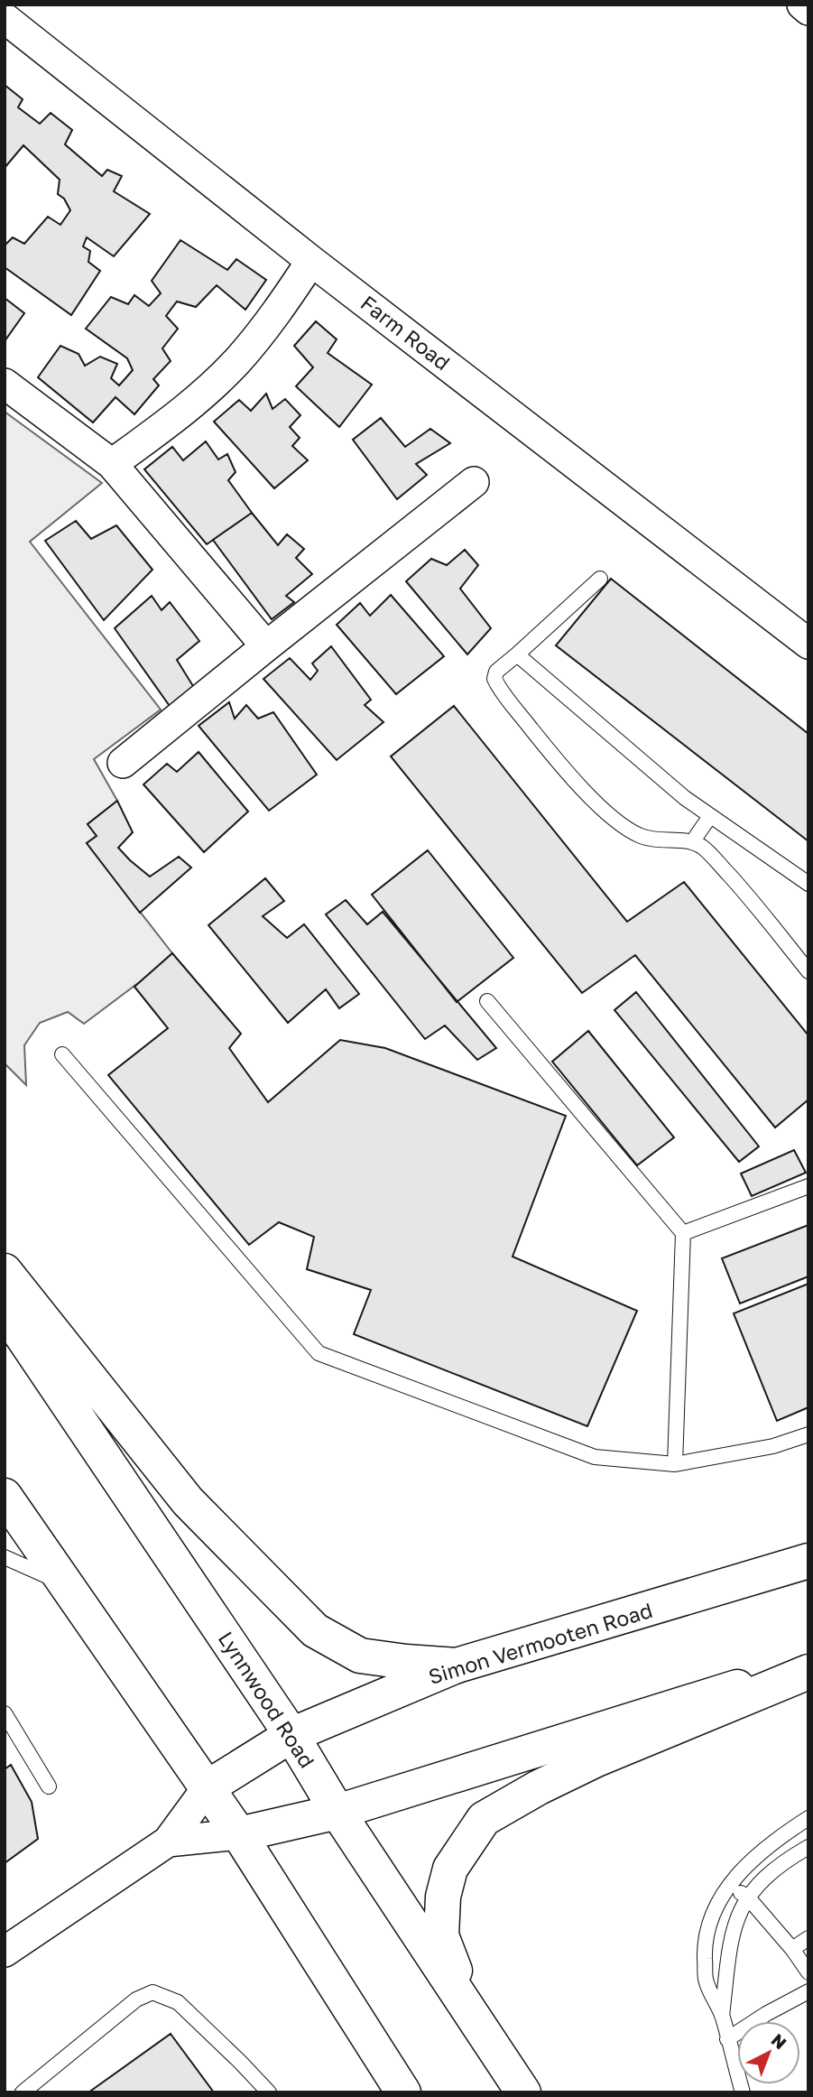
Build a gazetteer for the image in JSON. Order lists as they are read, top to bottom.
{
  "streets": {
    "main road": ["Simon Vermooten Road", "Lynnwood Road"],
    "street": ["Farm Road"]
  },
  "crossings": [
    ["Simon Vermooten Road", "Lynnwood Road"]
  ],
  "north": "top right"
}
